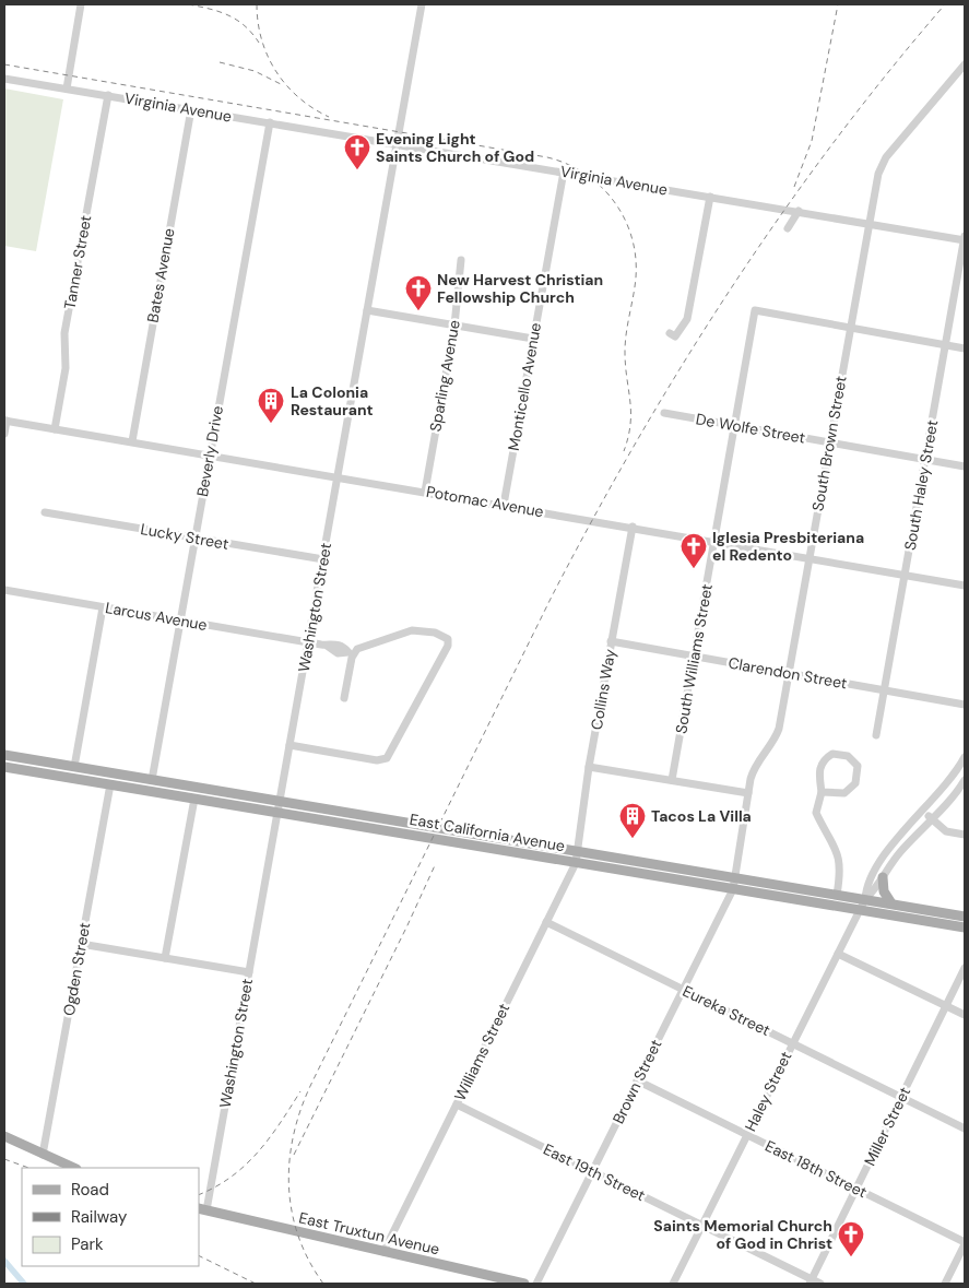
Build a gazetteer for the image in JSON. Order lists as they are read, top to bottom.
{
  "streets": {
    "main road": ["East California Avenue", "East Truxtun Avenue"],
    "street": [
      "Virginia Avenue",
      "Tanner Street",
      "Bates Avenue",
      "Sparling Avenue",
      "Monticello Avenue",
      "De Wolfe Street",
      "South Brown Street",
      "Beverly Drive",
      "South Haley Street",
      "Potomac Avenue",
      "Lucky Street",
      "Washington Street",
      "Larcus Avenue",
      "South Williams Street",
      "Clarendon Street",
      "Collins Way",
      "Ogden Street",
      "Eureka Street",
      "Williams Street",
      "Brown Street",
      "Haley Street",
      "Miller Street",
      "East 18th Street",
      "East 19th Street"
    ]
  },
  "crossings": [
    ["Virginia Avenue", "Tanner Street"],
    ["Virginia Avenue", "Bates Avenue"],
    ["Virginia Avenue", "Monticello Avenue"],
    ["Virginia Avenue", "South Brown Street"],
    ["Virginia Avenue", "Beverly Drive"],
    ["Virginia Avenue", "South Haley Street"],
    ["Virginia Avenue", "Washington Street"],
    ["Tanner Street", "Potomac Avenue"],
    ["Bates Avenue", "Potomac Avenue"],
    ["Sparling Avenue", "Potomac Avenue"],
    ["Monticello Avenue", "Potomac Avenue"],
    ["De Wolfe Street", "South Brown Street"],
    ["De Wolfe Street", "South Haley Street"],
    ["De Wolfe Street", "South Williams Street"],
    ["South Brown Street", "Potomac Avenue"],
    ["South Brown Street", "South Williams Street"],
    ["South Brown Street", "Clarendon Street"],
    ["South Brown Street", "East California Avenue"],
    ["South Brown Street", "Brown Street"],
    ["Beverly Drive", "Potomac Avenue"],
    ["Beverly Drive", "Lucky Street"],
    ["Beverly Drive", "Larcus Avenue"],
    ["Beverly Drive", "East California Avenue"],
    ["South Haley Street", "Potomac Avenue"],
    ["South Haley Street", "Clarendon Street"],
    ["Potomac Avenue", "Washington Street"],
    ["Potomac Avenue", "South Williams Street"],
    ["Potomac Avenue", "Collins Way"],
    ["Lucky Street", "Washington Street"],
    ["Washington Street", "Larcus Avenue"],
    ["Washington Street", "East California Avenue"],
    ["Washington Street", "East Truxtun Avenue"],
    ["South Williams Street", "Clarendon Street"],
    ["Clarendon Street", "Collins Way"],
    ["Collins Way", "East California Avenue"],
    ["Collins Way", "Williams Street"],
    ["East California Avenue", "Ogden Street"],
    ["East California Avenue", "Williams Street"],
    ["East California Avenue", "Brown Street"],
    ["East California Avenue", "Haley Street"],
    ["Eureka Street", "Williams Street"],
    ["Eureka Street", "Brown Street"],
    ["Eureka Street", "Haley Street"],
    ["Eureka Street", "Miller Street"],
    ["Williams Street", "East 19th Street"],
    ["Williams Street", "East Truxtun Avenue"],
    ["Brown Street", "East 18th Street"],
    ["Brown Street", "East 19th Street"],
    ["Haley Street", "East 18th Street"],
    ["Haley Street", "East 19th Street"],
    ["Miller Street", "East 18th Street"],
    ["Miller Street", "East 19th Street"]
  ],
  "places": {
    "church": [
      "Evening Light Saints Church of God",
      "New Harvest Christian Fellowship Church",
      "Iglesia Presbiteriana el Redento",
      "Saints Memorial Church of God in Christ"
    ],
    "building": ["La Colonia Restaurant", "Tacos La Villa"]
  },
  "legend": ["Road", "Railway", "Park"]
}
